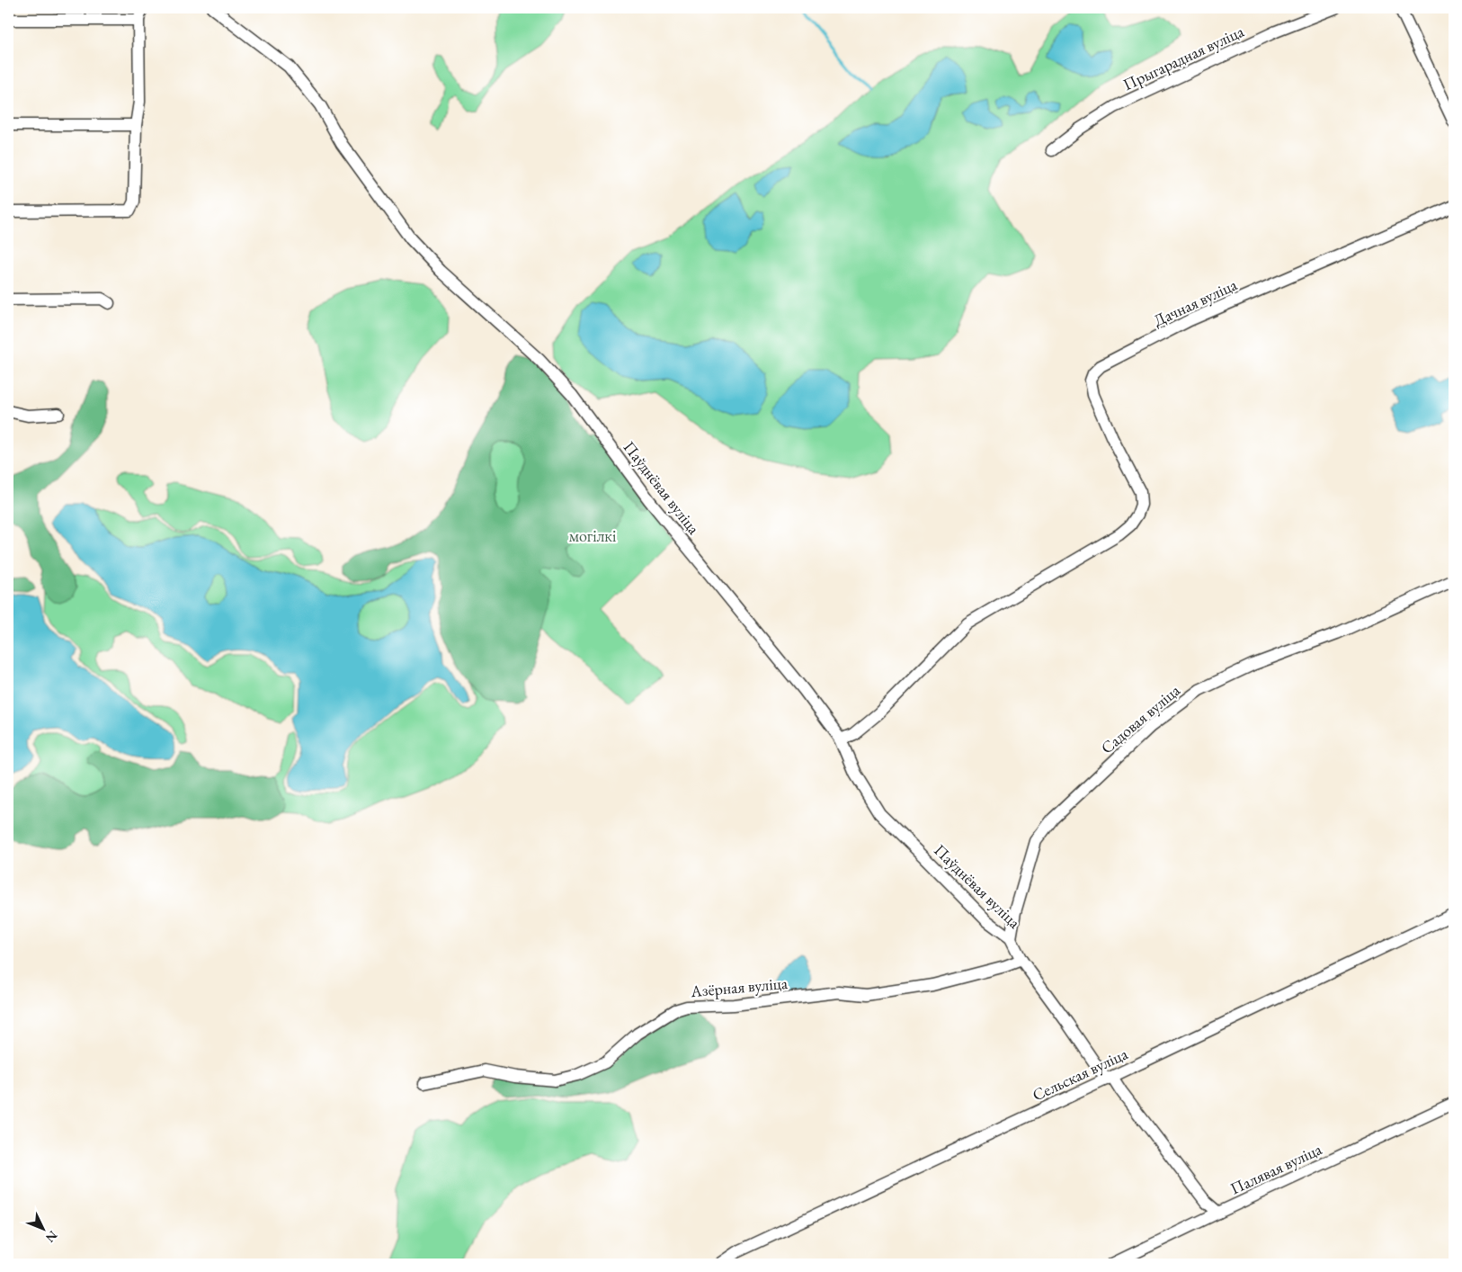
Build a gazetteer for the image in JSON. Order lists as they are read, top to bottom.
{
  "streets": {
    "street": [
      "Прыгарадная вуліца",
      "Дачная вуліца",
      "Паўднёвая вуліца",
      "Садовая вуліца",
      "Азёрная вуліца",
      "Сельская вуліца",
      "Палявая вуліца"
    ]
  },
  "crossings": [
    ["Дачная вуліца", "Паўднёвая вуліца"],
    ["Паўднёвая вуліца", "Садовая вуліца"],
    ["Паўднёвая вуліца", "Азёрная вуліца"],
    ["Паўднёвая вуліца", "Сельская вуліца"],
    ["Паўднёвая вуліца", "Палявая вуліца"]
  ],
  "parks": ["могілкі"],
  "north": "bottom right"
}
